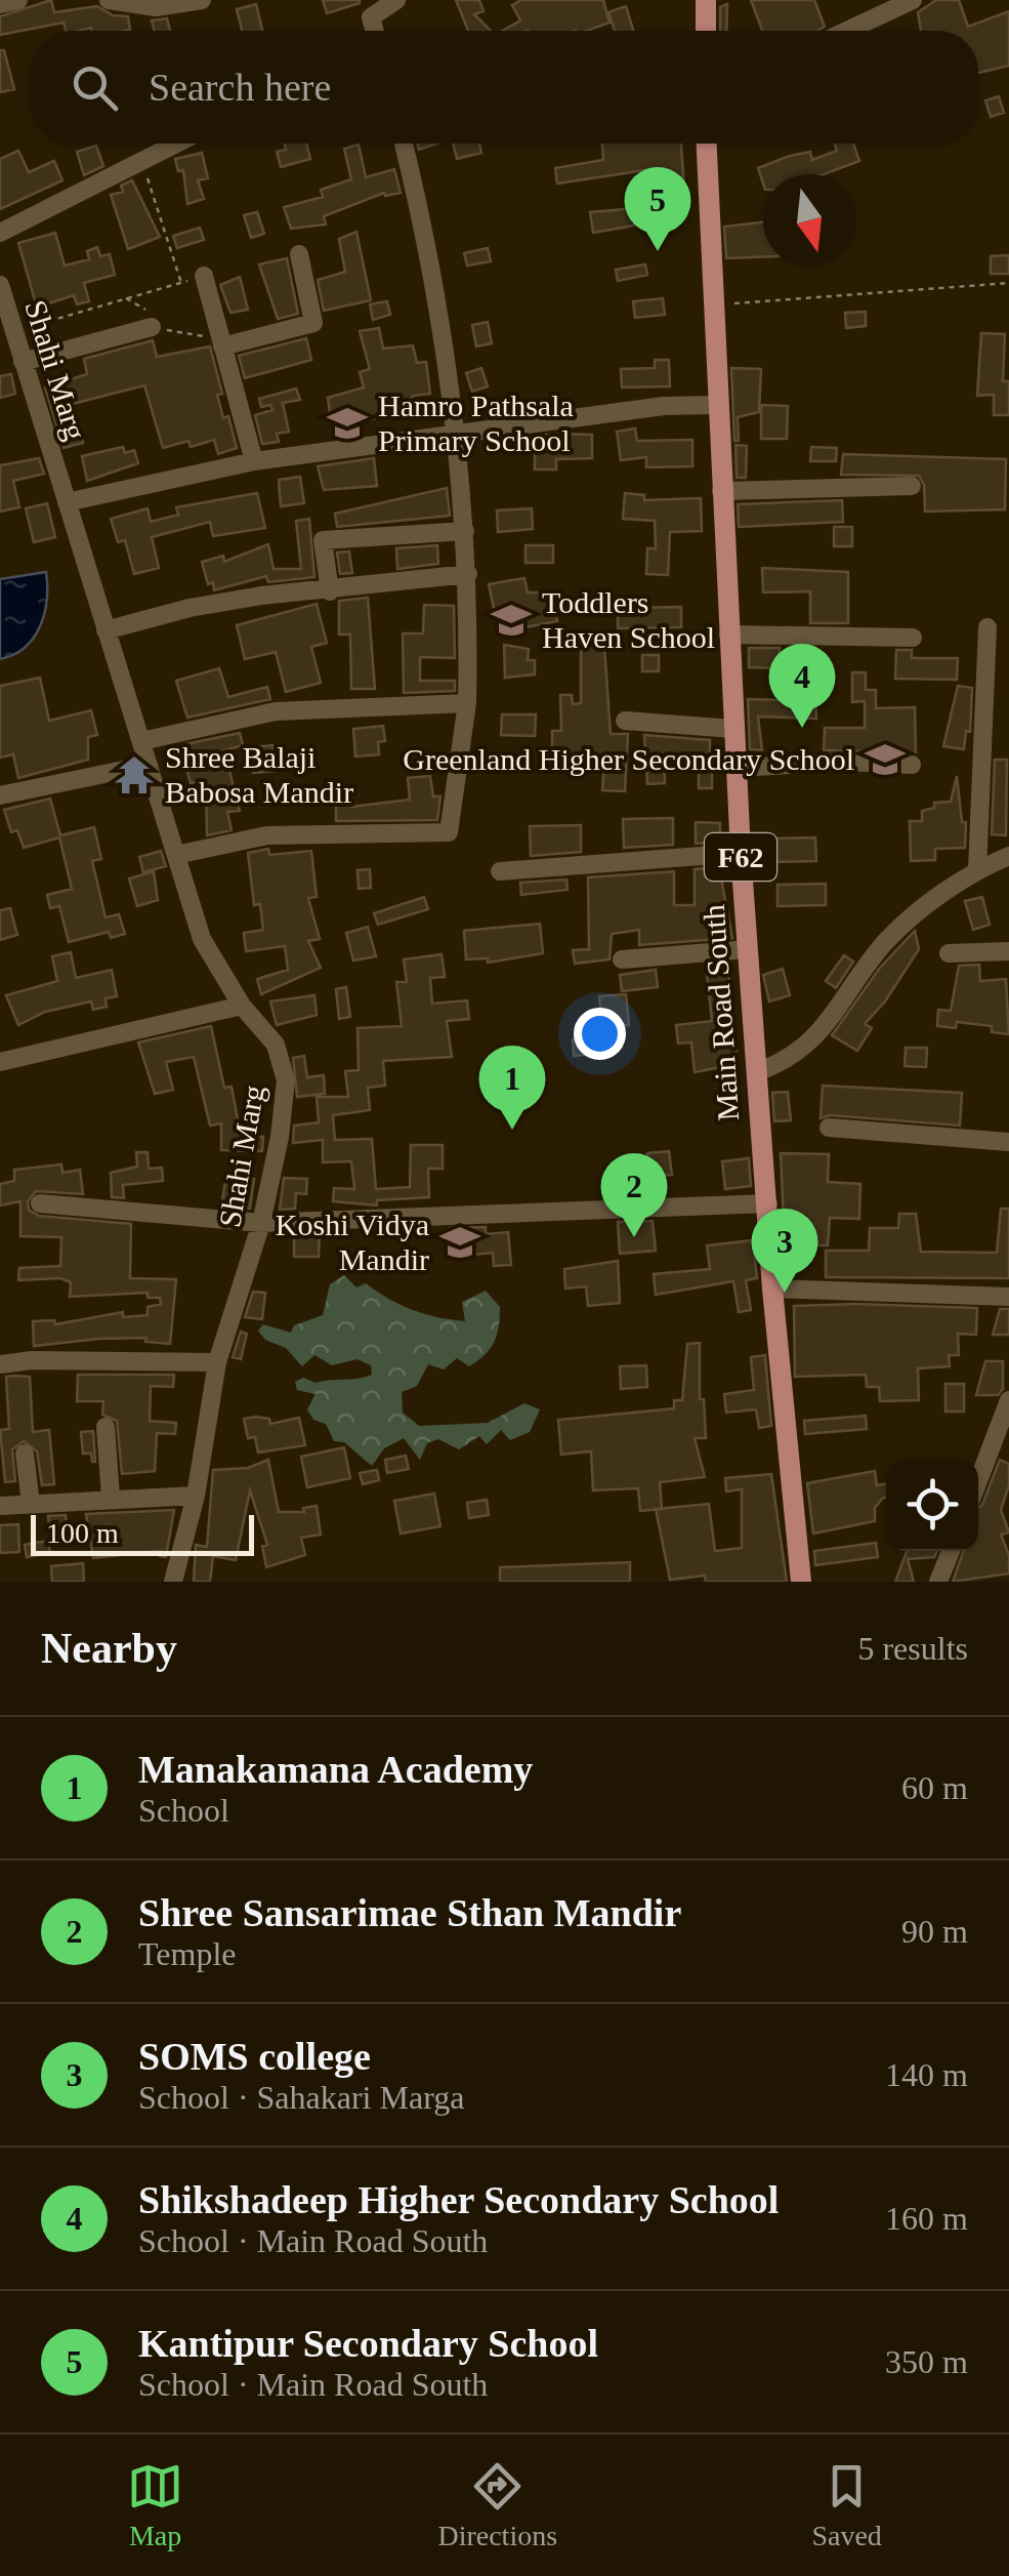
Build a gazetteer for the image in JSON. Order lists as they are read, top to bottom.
{
  "streets": {
    "main road": ["F62", "Main Road South"],
    "street": ["Shahi Marg"]
  },
  "places": {
    "school or university": [
      "Hamro Pathsala Primary School",
      "Toddlers Haven School",
      "Greenland Higher Secondary School",
      "Koshi Vidya Mandir"
    ],
    "temple": ["Shree Balaji Babosa Mandir"]
  },
  "scale_bar": "100 m",
  "north": "bottom",
  "page": {
    "search": "Search here",
    "pins": [
      "5",
      "4",
      "1",
      "2",
      "3"
    ],
    "scale": "100 m",
    "heading": ["Nearby", "5 results"],
    "list": [
      {
        "mark": "1",
        "name": "Manakamana Academy",
        "note": "School",
        "value": "60 m"
      },
      {
        "mark": "2",
        "name": "Shree Sansarimae Sthan Mandir",
        "note": "Temple",
        "value": "90 m"
      },
      {
        "mark": "3",
        "name": "SOMS college",
        "note": "School · Sahakari Marga",
        "value": "140 m"
      },
      {
        "mark": "4",
        "name": "Shikshadeep Higher Secondary School",
        "note": "School · Main Road South",
        "value": "160 m"
      },
      {
        "mark": "5",
        "name": "Kantipur Secondary School",
        "note": "School · Main Road South",
        "value": "350 m"
      }
    ],
    "nav": ["Map", "Directions", "Saved"]
  }
}
